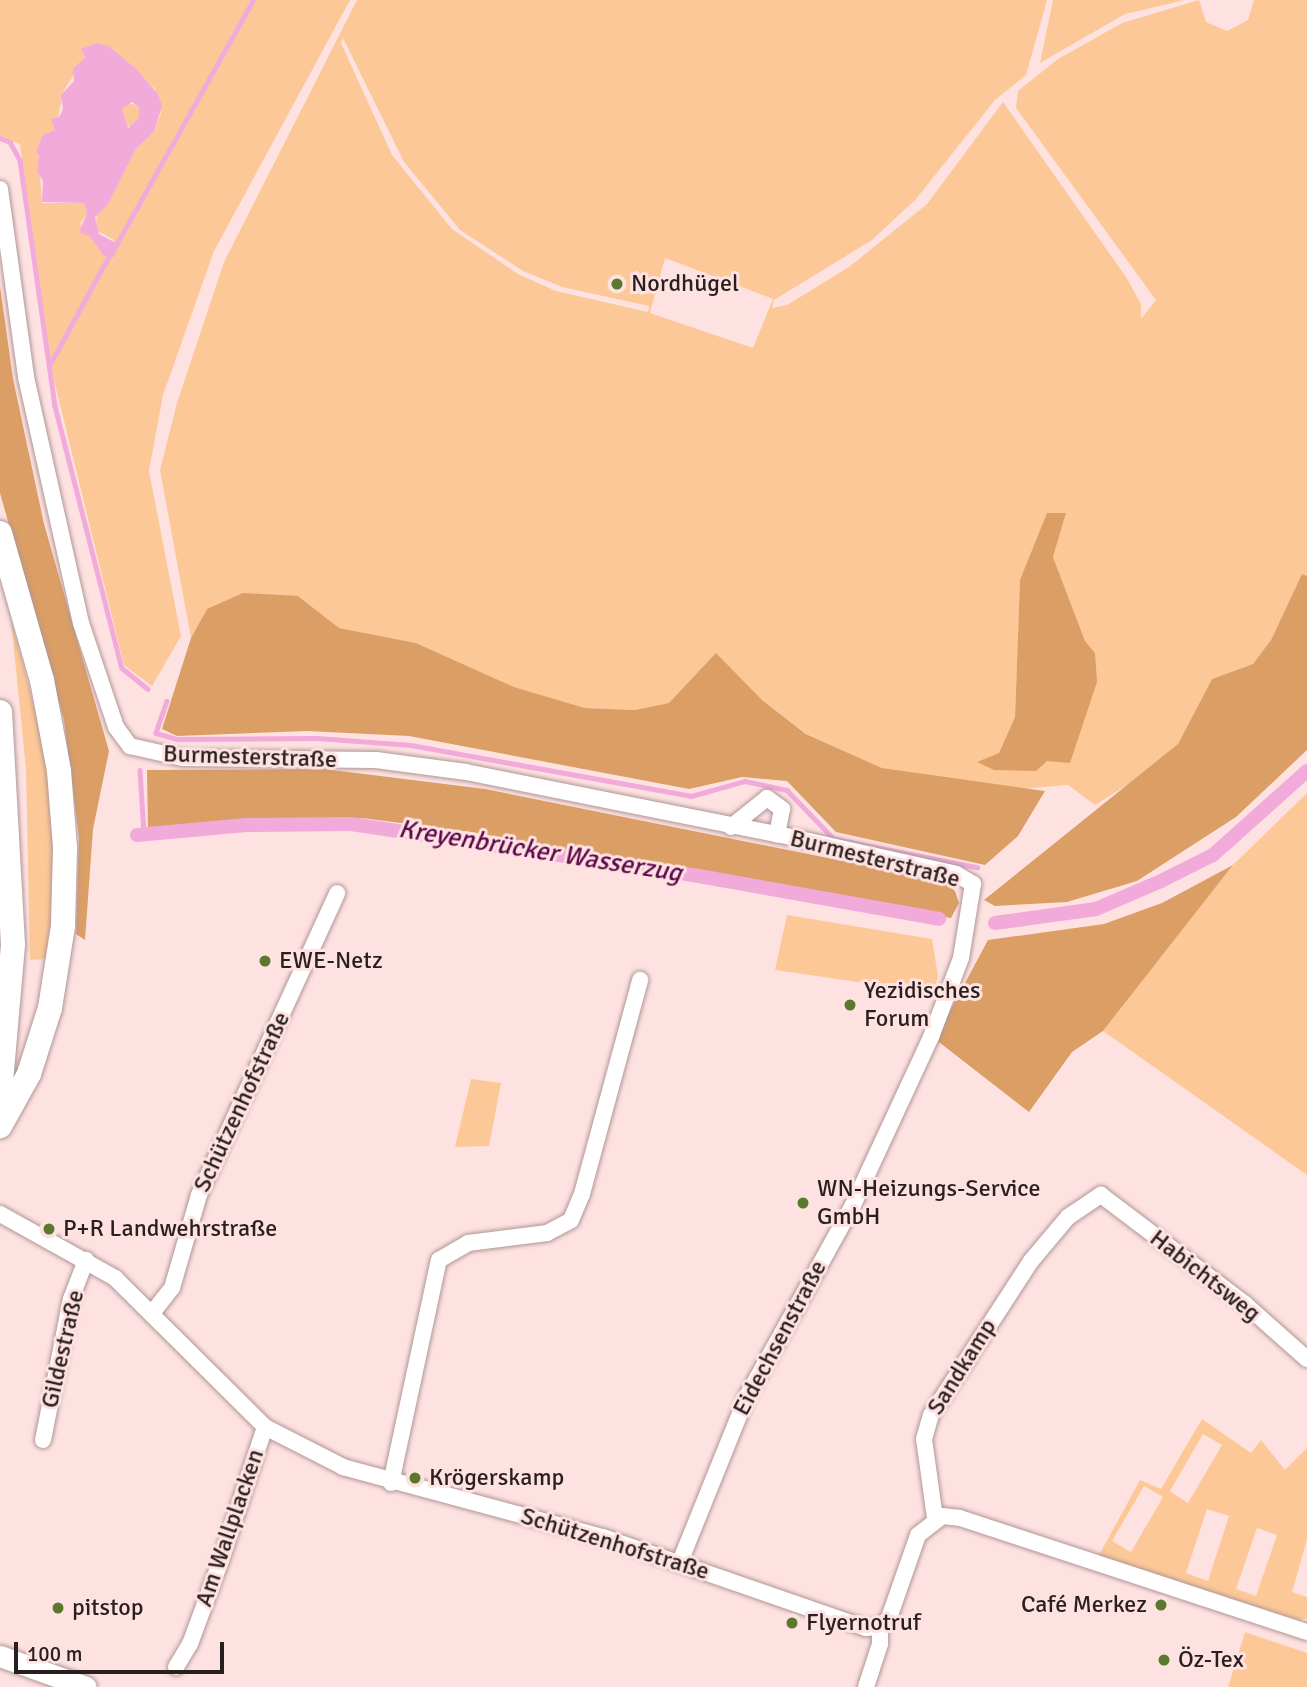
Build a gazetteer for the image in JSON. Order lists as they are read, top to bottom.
{
  "streets": {
    "street": [
      "Burmesterstraße",
      "Schützenhofstraße",
      "Habichtsweg",
      "Eidechsenstraße",
      "Gildestraße",
      "Sandkamp",
      "Am Wallplacken"
    ]
  },
  "crossings": [
    ["Burmesterstraße", "Eidechsenstraße"],
    ["Schützenhofstraße", "Eidechsenstraße"],
    ["Schützenhofstraße", "Gildestraße"],
    ["Schützenhofstraße", "Am Wallplacken"],
    ["Habichtsweg", "Sandkamp"]
  ],
  "water": ["Kreyenbrücker Wasserzug"],
  "places": [
    "Nordhügel",
    "EWE-Netz",
    "Yezidisches Forum",
    "WN-Heizungs-Service GmbH",
    "P+R Landwehrstraße",
    "Krögerskamp",
    "Café Merkez",
    "pitstop",
    "Flyernotruf",
    "Öz-Tex"
  ],
  "scale_bar": "100 m"
}
